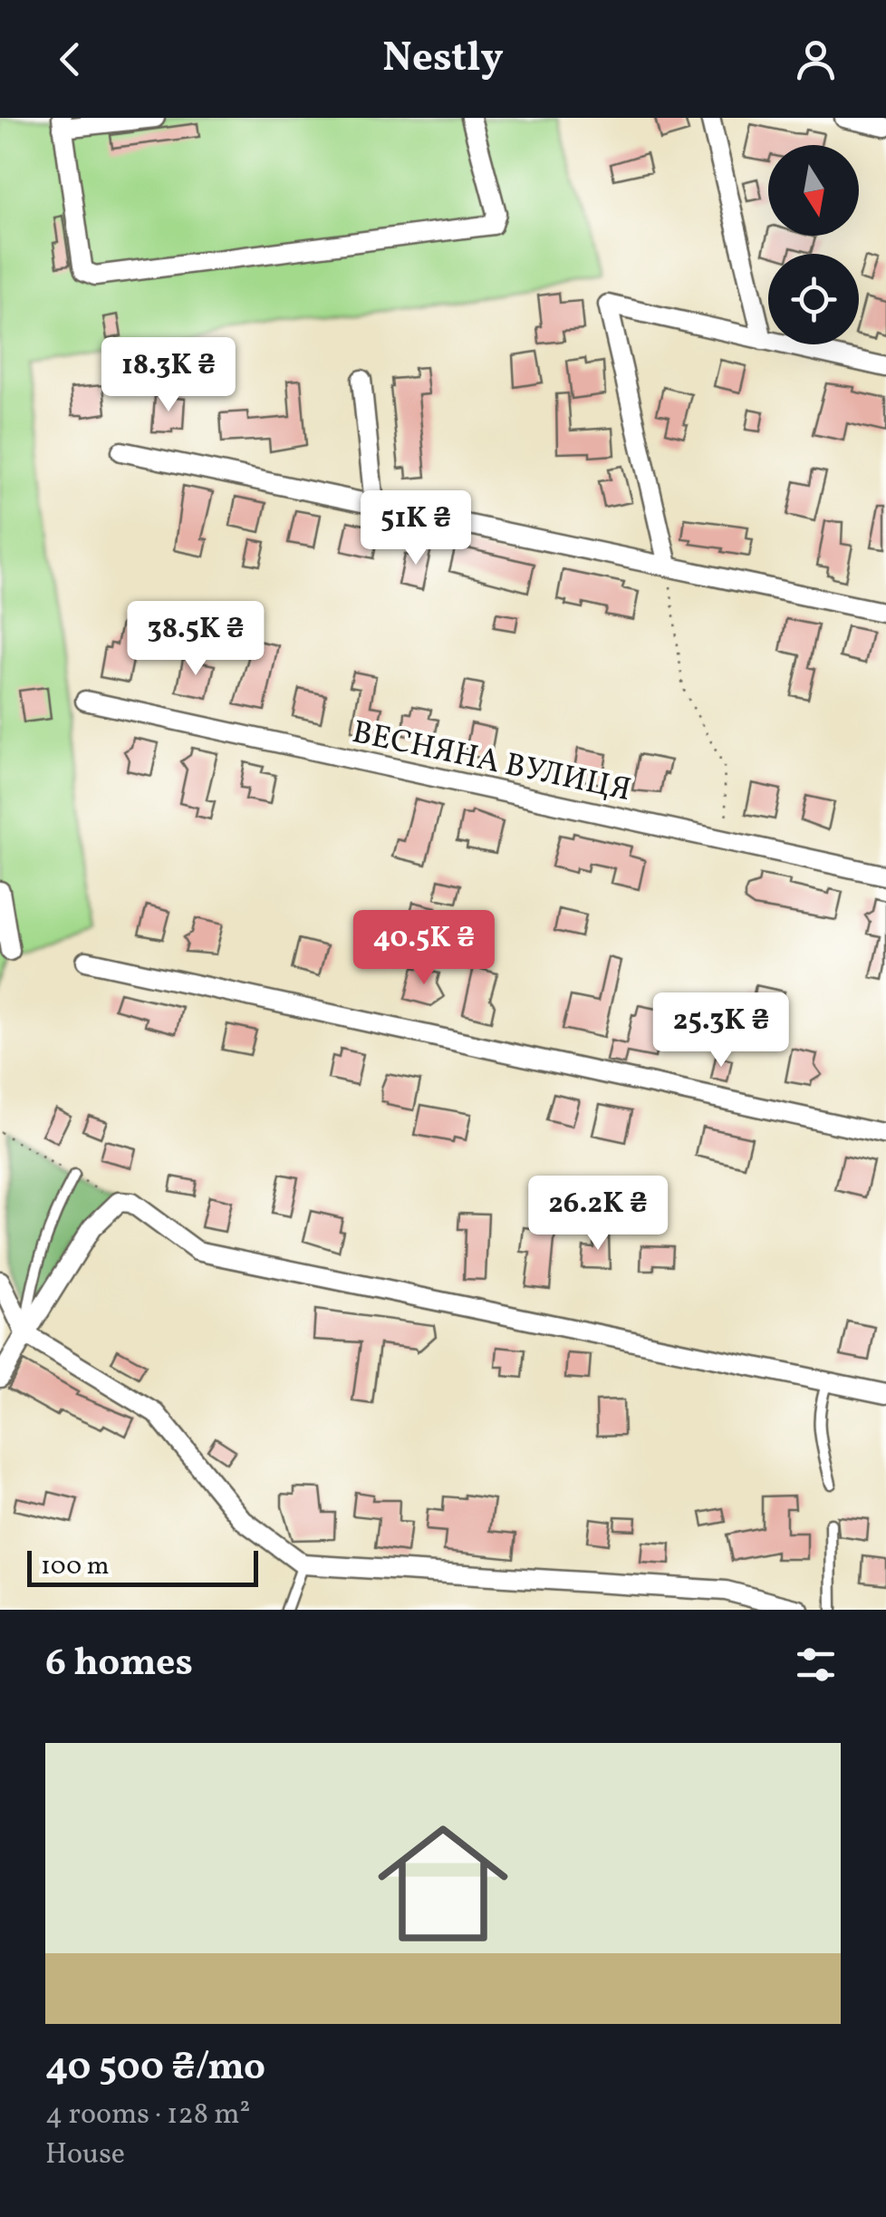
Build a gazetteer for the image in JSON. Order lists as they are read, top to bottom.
{
  "streets": {
    "street": ["ВЕСНЯНА ВУЛИЦЯ"]
  },
  "scale_bar": "100 m",
  "north": "bottom",
  "page": {
    "header": "Nestly",
    "price": [
      "18.3K ₴",
      "51K ₴",
      "38.5K ₴",
      "40.5K ₴",
      "25.3K ₴",
      "26.2K ₴"
    ],
    "scale": "100 m",
    "heading": "6 homes",
    "list": [
      {
        "name": "40 500 ₴/mo",
        "note": "4 rooms · 128 m² · House"
      }
    ]
  }
}
